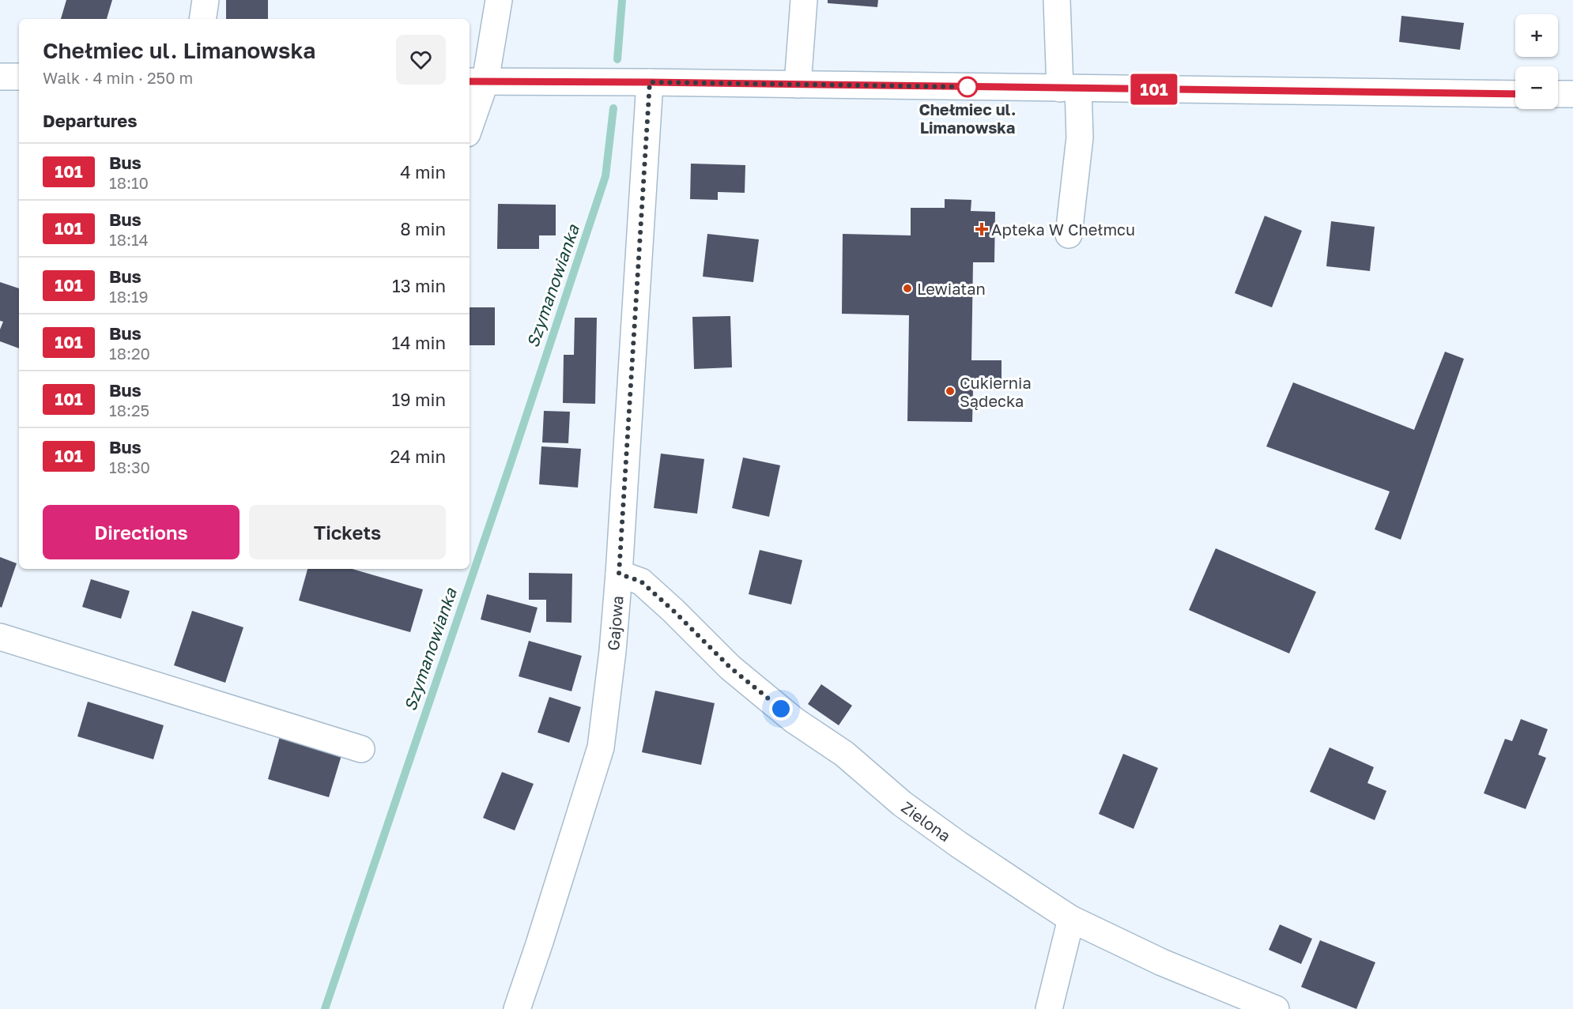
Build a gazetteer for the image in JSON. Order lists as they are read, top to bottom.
{
  "streets": {
    "street": ["Gajowa", "Zielona"]
  },
  "crossings": [
    ["Gajowa", "Zielona"]
  ],
  "water": ["Szymanowianka"],
  "places": {
    "other": ["Chełmiec ul. Limanowska", "Lewiatan", "Cukiernia Sądecka"],
    "health": ["Apteka W Chełmcu"]
  },
  "lines": ["bus line 101"],
  "page": {
    "on_map": "101",
    "map_buttons": ["+", "−"],
    "heading": [
      ["Chełmiec ul. Limanowska", "Walk · 4 min · 250 m"],
      "Departures"
    ],
    "list": [
      {
        "mark": "101",
        "name": "Bus",
        "note": "18:10",
        "value": "4 min"
      },
      {
        "mark": "101",
        "name": "Bus",
        "note": "18:14",
        "value": "8 min"
      },
      {
        "mark": "101",
        "name": "Bus",
        "note": "18:19",
        "value": "13 min"
      },
      {
        "mark": "101",
        "name": "Bus",
        "note": "18:20",
        "value": "14 min"
      },
      {
        "mark": "101",
        "name": "Bus",
        "note": "18:25",
        "value": "19 min"
      },
      {
        "mark": "101",
        "name": "Bus",
        "note": "18:30",
        "value": "24 min"
      }
    ],
    "buttons": ["Directions", "Tickets"]
  }
}
